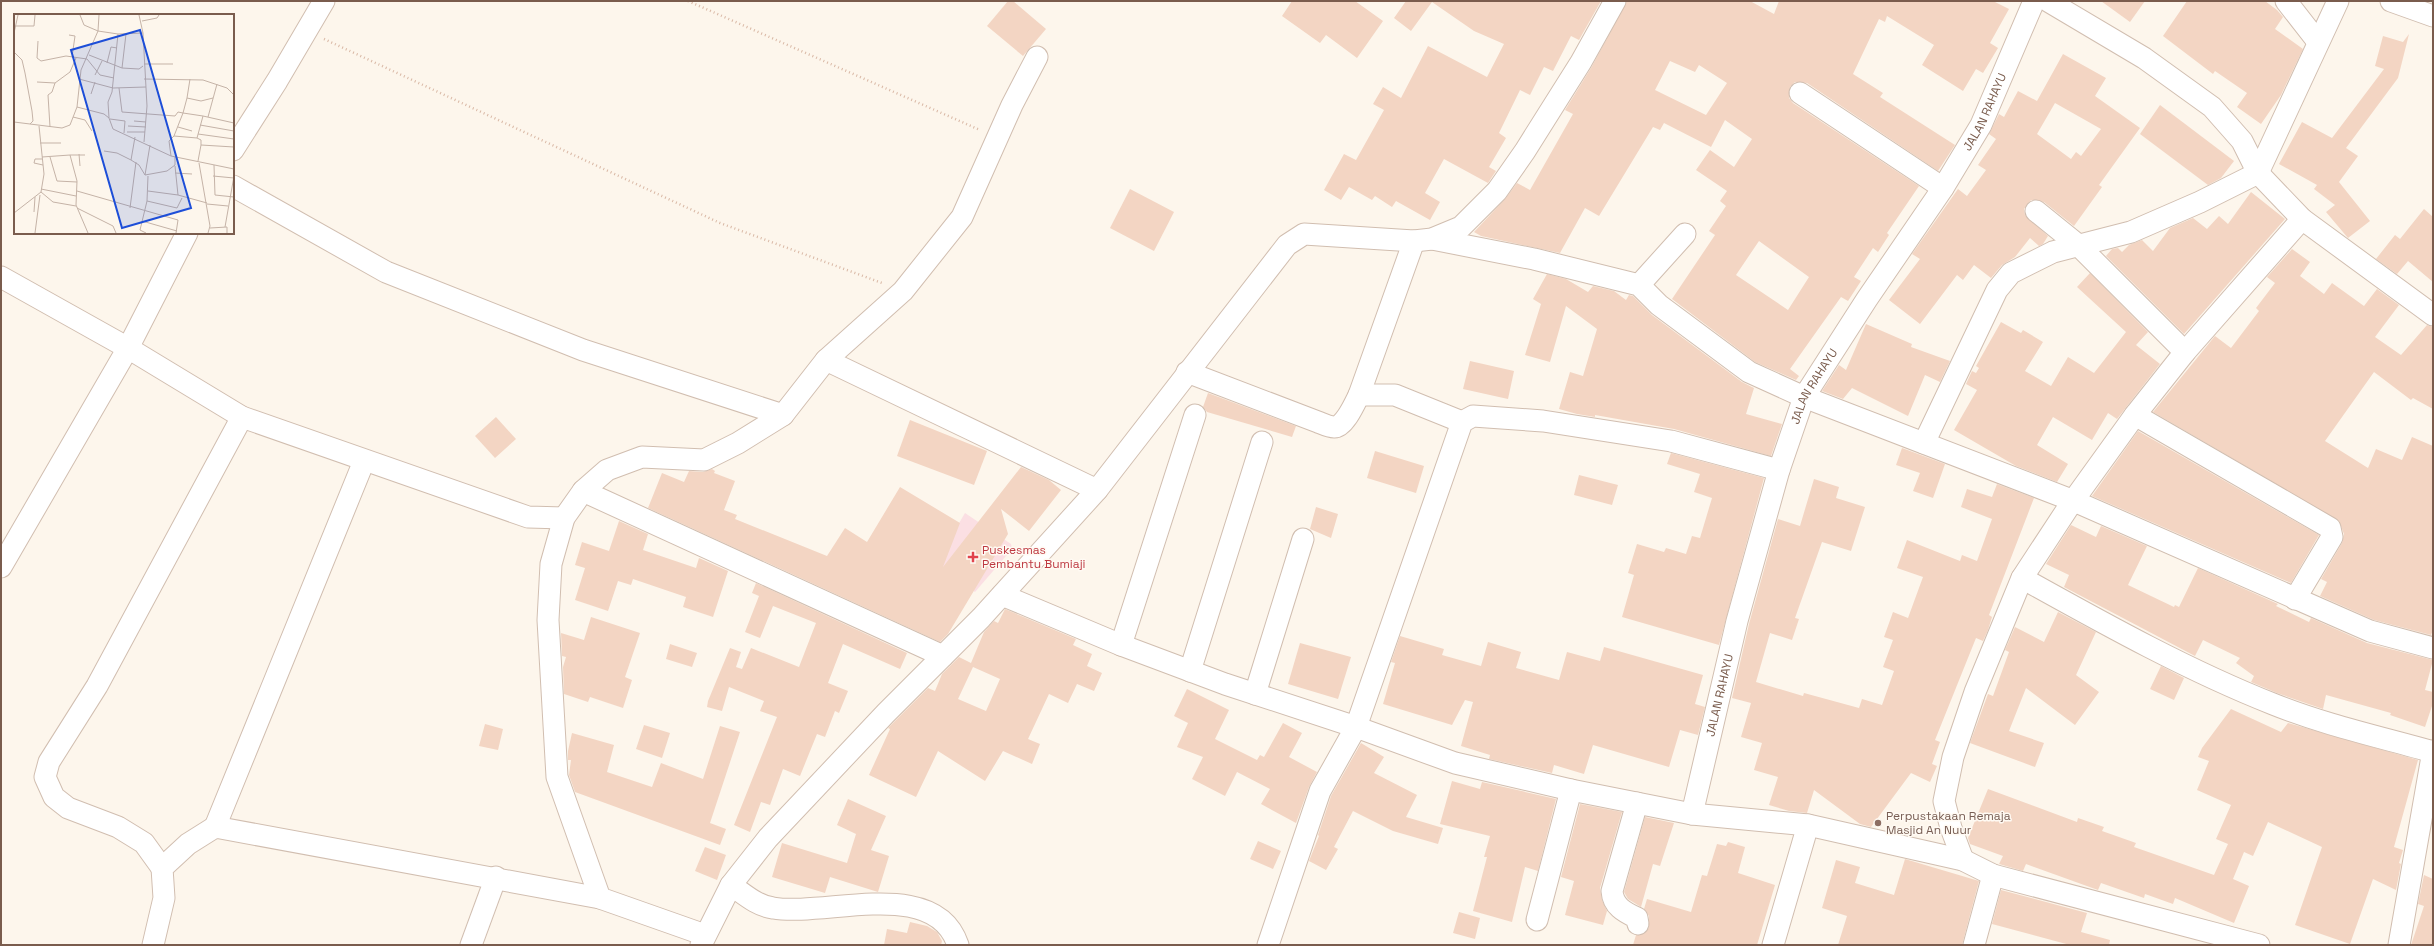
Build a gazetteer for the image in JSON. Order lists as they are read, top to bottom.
{
  "streets": {
    "street": ["JALAN RAHAYU"]
  },
  "places": {
    "health": ["Puskesmas Pembantu Bumiaji"],
    "other": ["Perpustakaan Remaja Masjid An Nuur"]
  }
}
